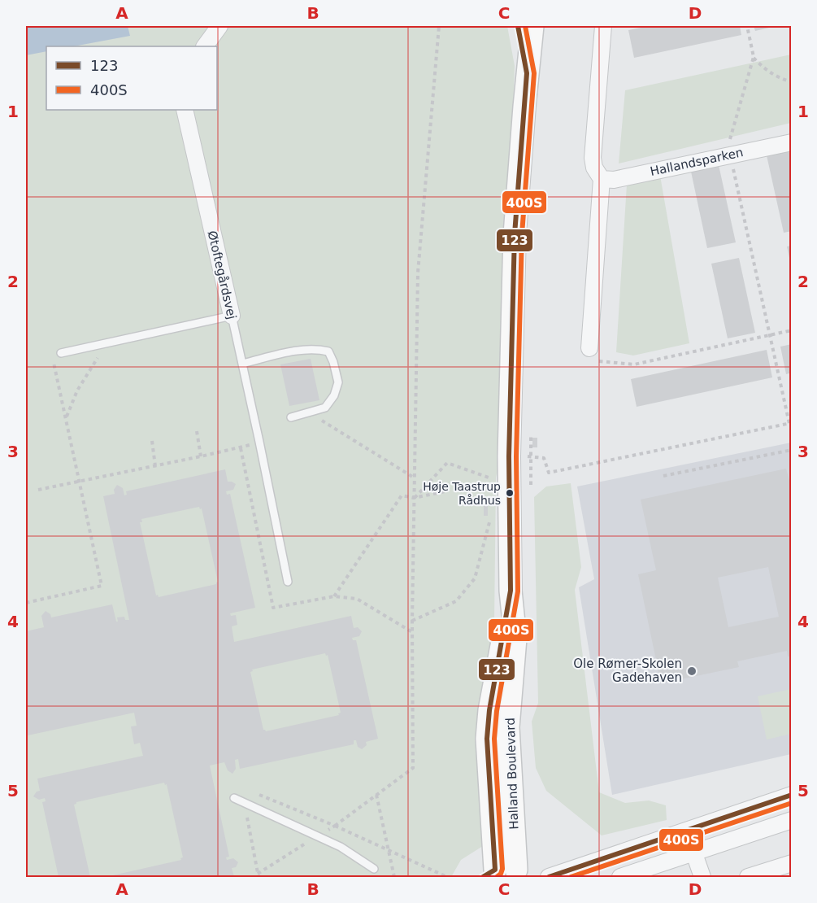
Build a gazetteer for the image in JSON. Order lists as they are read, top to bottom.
{
  "streets": {
    "street": ["Hallandsparken", "Øtoftegårdsvej", "Halland Boulevard"]
  },
  "places": ["Høje Taastrup Rådhus", "Ole Rømer-Skolen Gadehaven"],
  "lines": ["transit line 123", "transit line 400S"],
  "legend": ["123", "400S"],
  "grid": {
    "columns": [
      "A",
      "B",
      "C",
      "D"
    ],
    "rows": [
      "1",
      "2",
      "3",
      "4",
      "5"
    ]
  }
}
